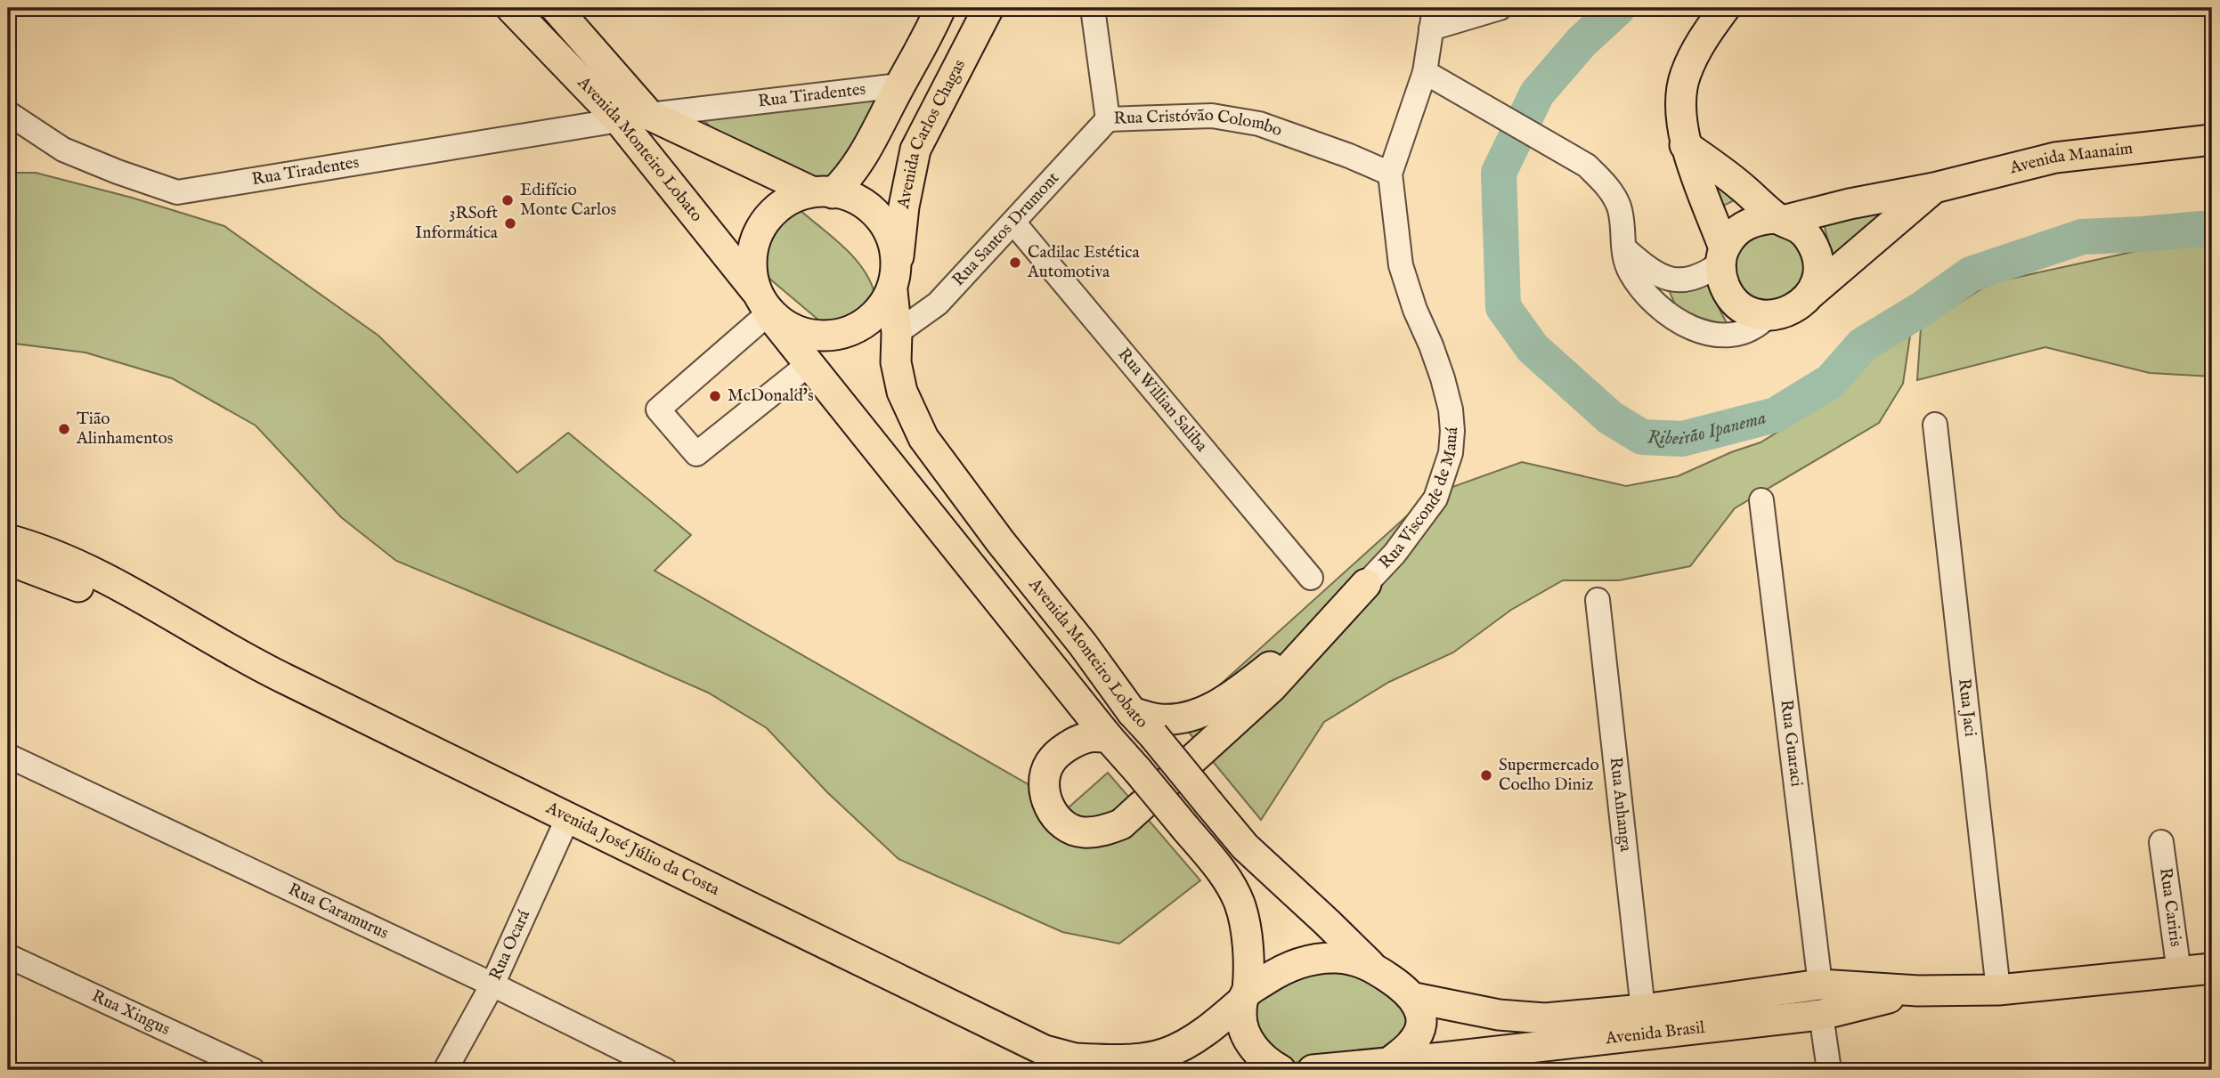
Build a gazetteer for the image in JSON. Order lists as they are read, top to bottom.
{
  "streets": {
    "main road": [
      "Avenida Carlos Chagas",
      "Avenida Monteiro Lobato",
      "Avenida Maanaim",
      "Avenida José Júlio da Costa",
      "Avenida Brasil"
    ],
    "street": [
      "Rua Tiradentes",
      "Rua Cristóvão Colombo",
      "Rua Santos Drumont",
      "Rua Willian Saliba",
      "Rua Visconde de Mauá",
      "Rua Jaci",
      "Rua Guaraci",
      "Rua Anhanga",
      "Rua Cariris",
      "Rua Caramurus",
      "Rua Ocará",
      "Rua Xingus"
    ]
  },
  "crossings": [
    ["Rua Tiradentes", "Avenida Monteiro Lobato"],
    ["Rua Cristóvão Colombo", "Rua Santos Drumont"],
    ["Rua Cristóvão Colombo", "Rua Visconde de Mauá"],
    ["Avenida Carlos Chagas", "Avenida Monteiro Lobato"],
    ["Avenida Monteiro Lobato", "Rua Santos Drumont"],
    ["Avenida Monteiro Lobato", "Avenida José Júlio da Costa"],
    ["Rua Santos Drumont", "Rua Willian Saliba"],
    ["Rua Jaci", "Avenida Brasil"],
    ["Rua Guaraci", "Avenida Brasil"],
    ["Rua Anhanga", "Avenida Brasil"],
    ["Avenida José Júlio da Costa", "Rua Ocará"],
    ["Rua Cariris", "Avenida Brasil"],
    ["Rua Caramurus", "Rua Ocará"]
  ],
  "water": ["Ribeirão Ipanema"],
  "places": [
    "Edifício Monte Carlos",
    "3RSoft Informática",
    "Cadilac Estética Automotiva",
    "McDonald's",
    "Tião Alinhamentos",
    "Supermercado Coelho Diniz"
  ]
}
